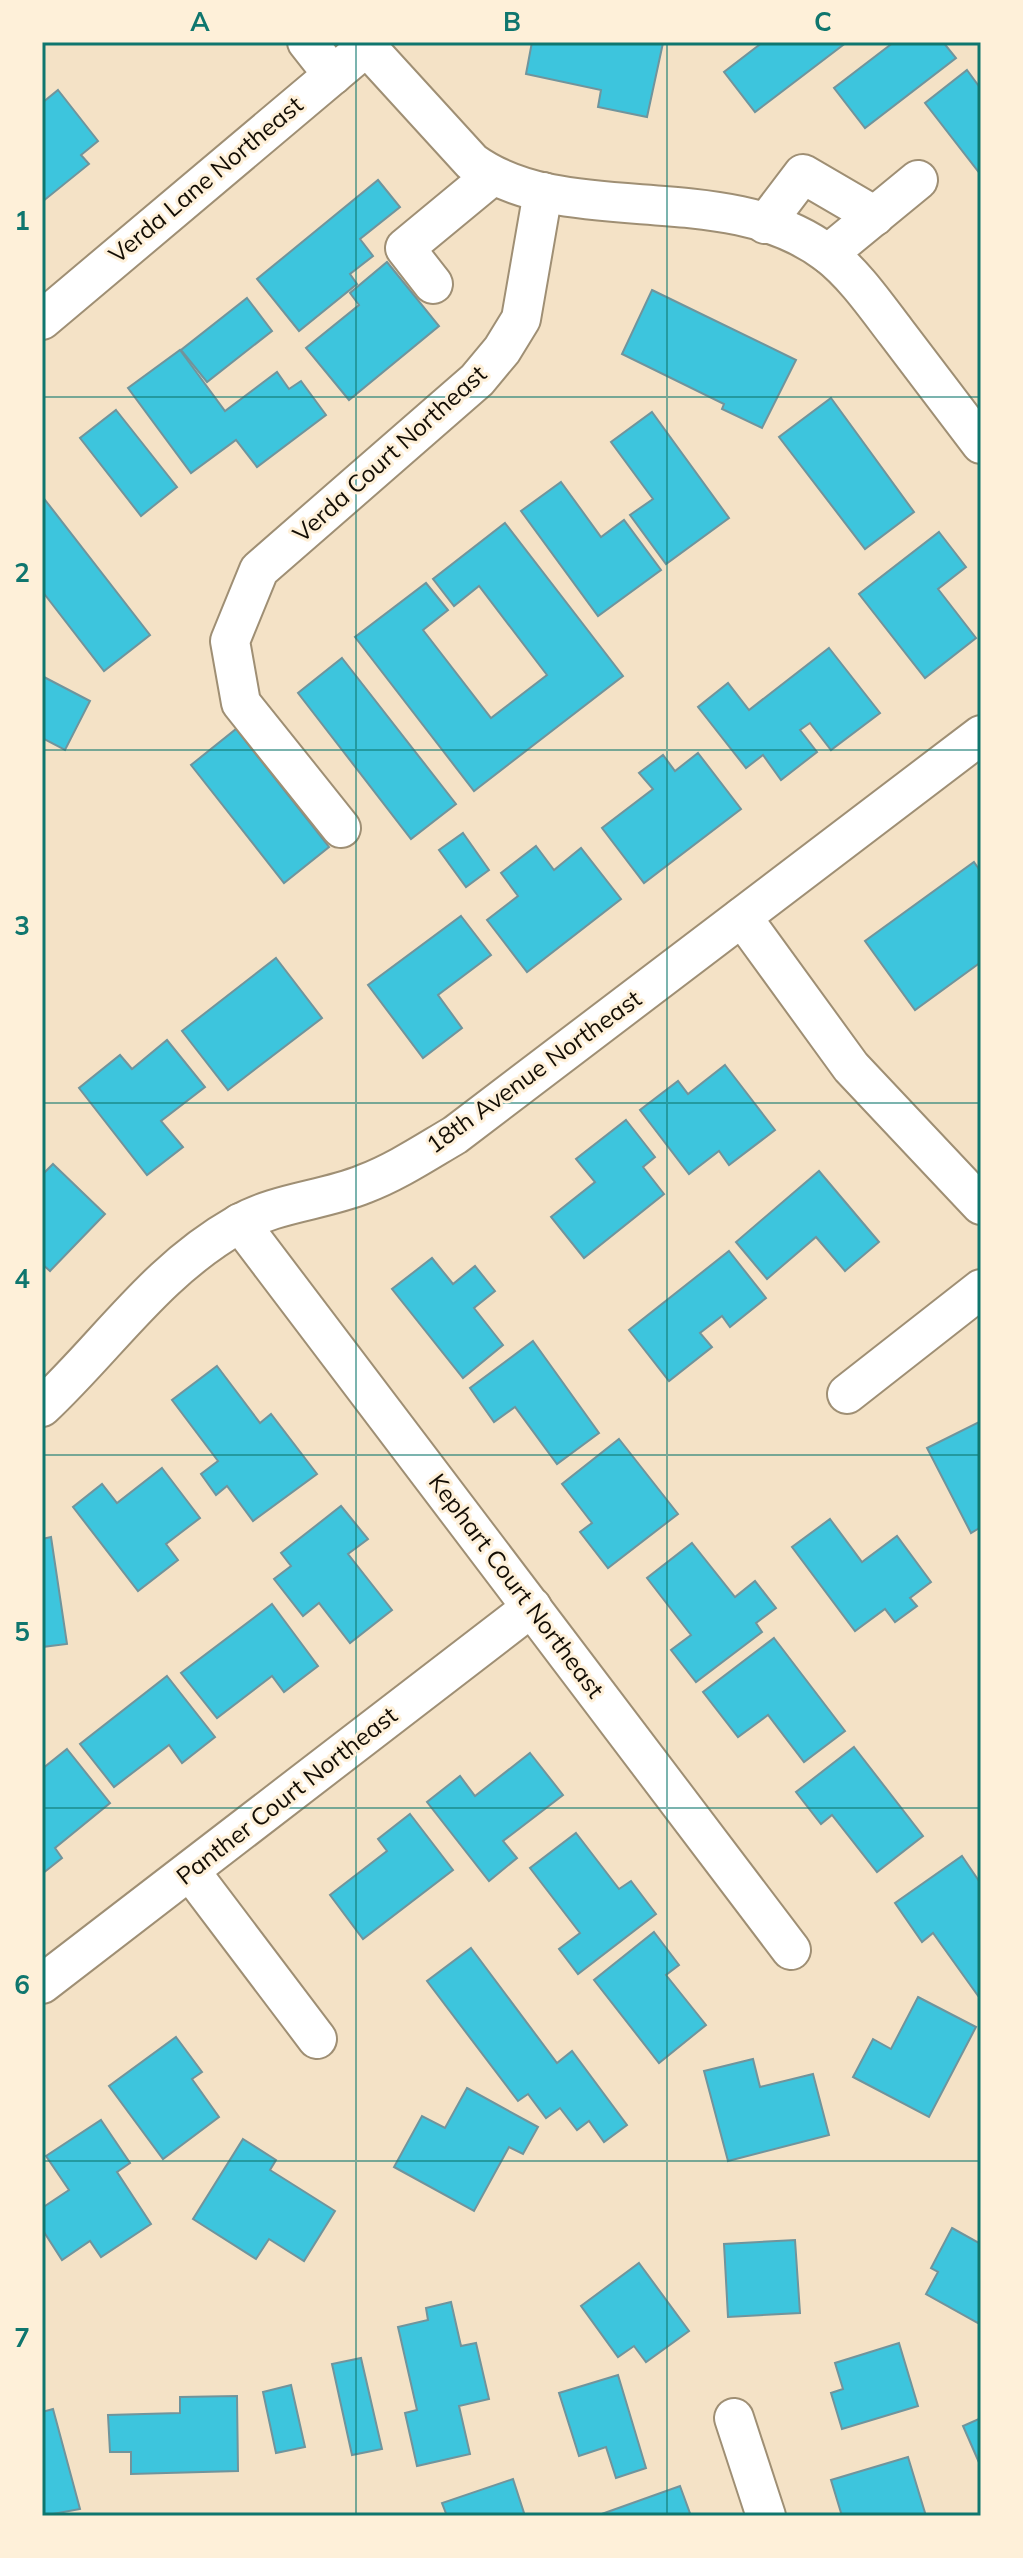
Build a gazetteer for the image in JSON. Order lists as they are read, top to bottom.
{
  "streets": {
    "street": [
      "Verda Lane Northeast",
      "Verda Court Northeast",
      "18th Avenue Northeast",
      "Kephart Court Northeast",
      "Panther Court Northeast"
    ]
  },
  "crossings": [
    ["18th Avenue Northeast", "Kephart Court Northeast"],
    ["Kephart Court Northeast", "Panther Court Northeast"]
  ],
  "grid": {
    "columns": ["A", "B", "C"],
    "rows": [
      "1",
      "2",
      "3",
      "4",
      "5",
      "6",
      "7"
    ]
  }
}
